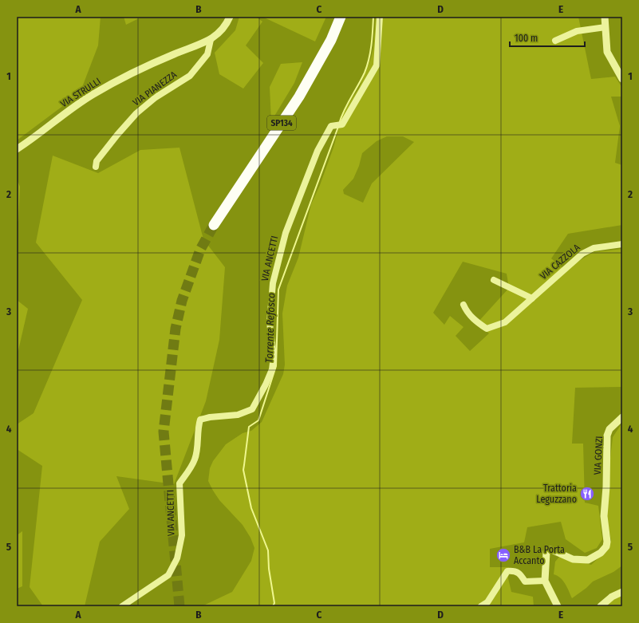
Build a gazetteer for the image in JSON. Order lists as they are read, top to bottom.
{
  "streets": {
    "highway": ["SP134"],
    "street": [
      "VIA PIANEZZA",
      "VIA STRULLI",
      "VIA ANCETTI",
      "VIA CAZZOLA",
      "VIA GONZI"
    ]
  },
  "crossings": [
    ["VIA PIANEZZA", "VIA STRULLI"]
  ],
  "water": ["Torrente Refosco"],
  "places": {
    "restaurant": ["Trattoria Leguzzano"],
    "hotel": ["B&B La Porta Accanto"]
  },
  "scale_bar": "100 m",
  "grid": {
    "columns": [
      "A",
      "B",
      "C",
      "D",
      "E"
    ],
    "rows": [
      "1",
      "2",
      "3",
      "4",
      "5"
    ]
  }
}
